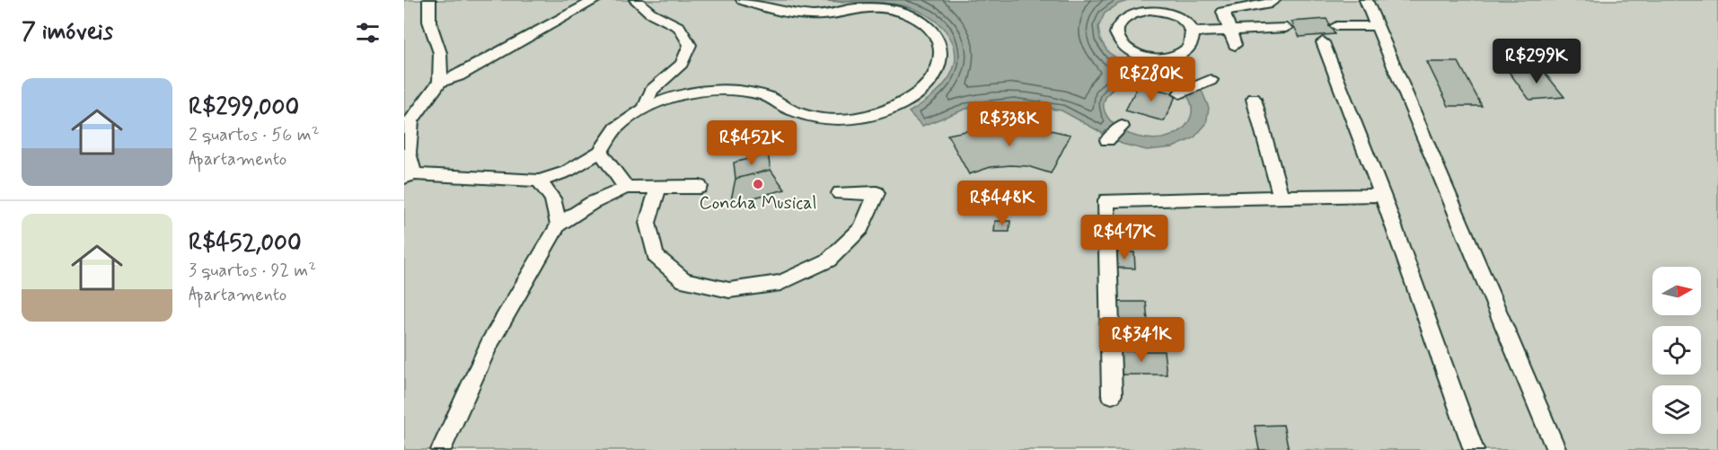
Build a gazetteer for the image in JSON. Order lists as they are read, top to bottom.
{
  "places": ["Concha Musical"],
  "north": "right",
  "page": {
    "heading": "7 imóveis",
    "price": [
      "R$299K",
      "R$280K",
      "R$338K",
      "R$452K",
      "R$448K",
      "R$417K",
      "R$341K"
    ],
    "list": [
      {
        "name": "R$299,000",
        "note": "2 quartos · 56 m² · Apartamento"
      },
      {
        "name": "R$452,000",
        "note": "3 quartos · 92 m² · Apartamento"
      }
    ]
  }
}
